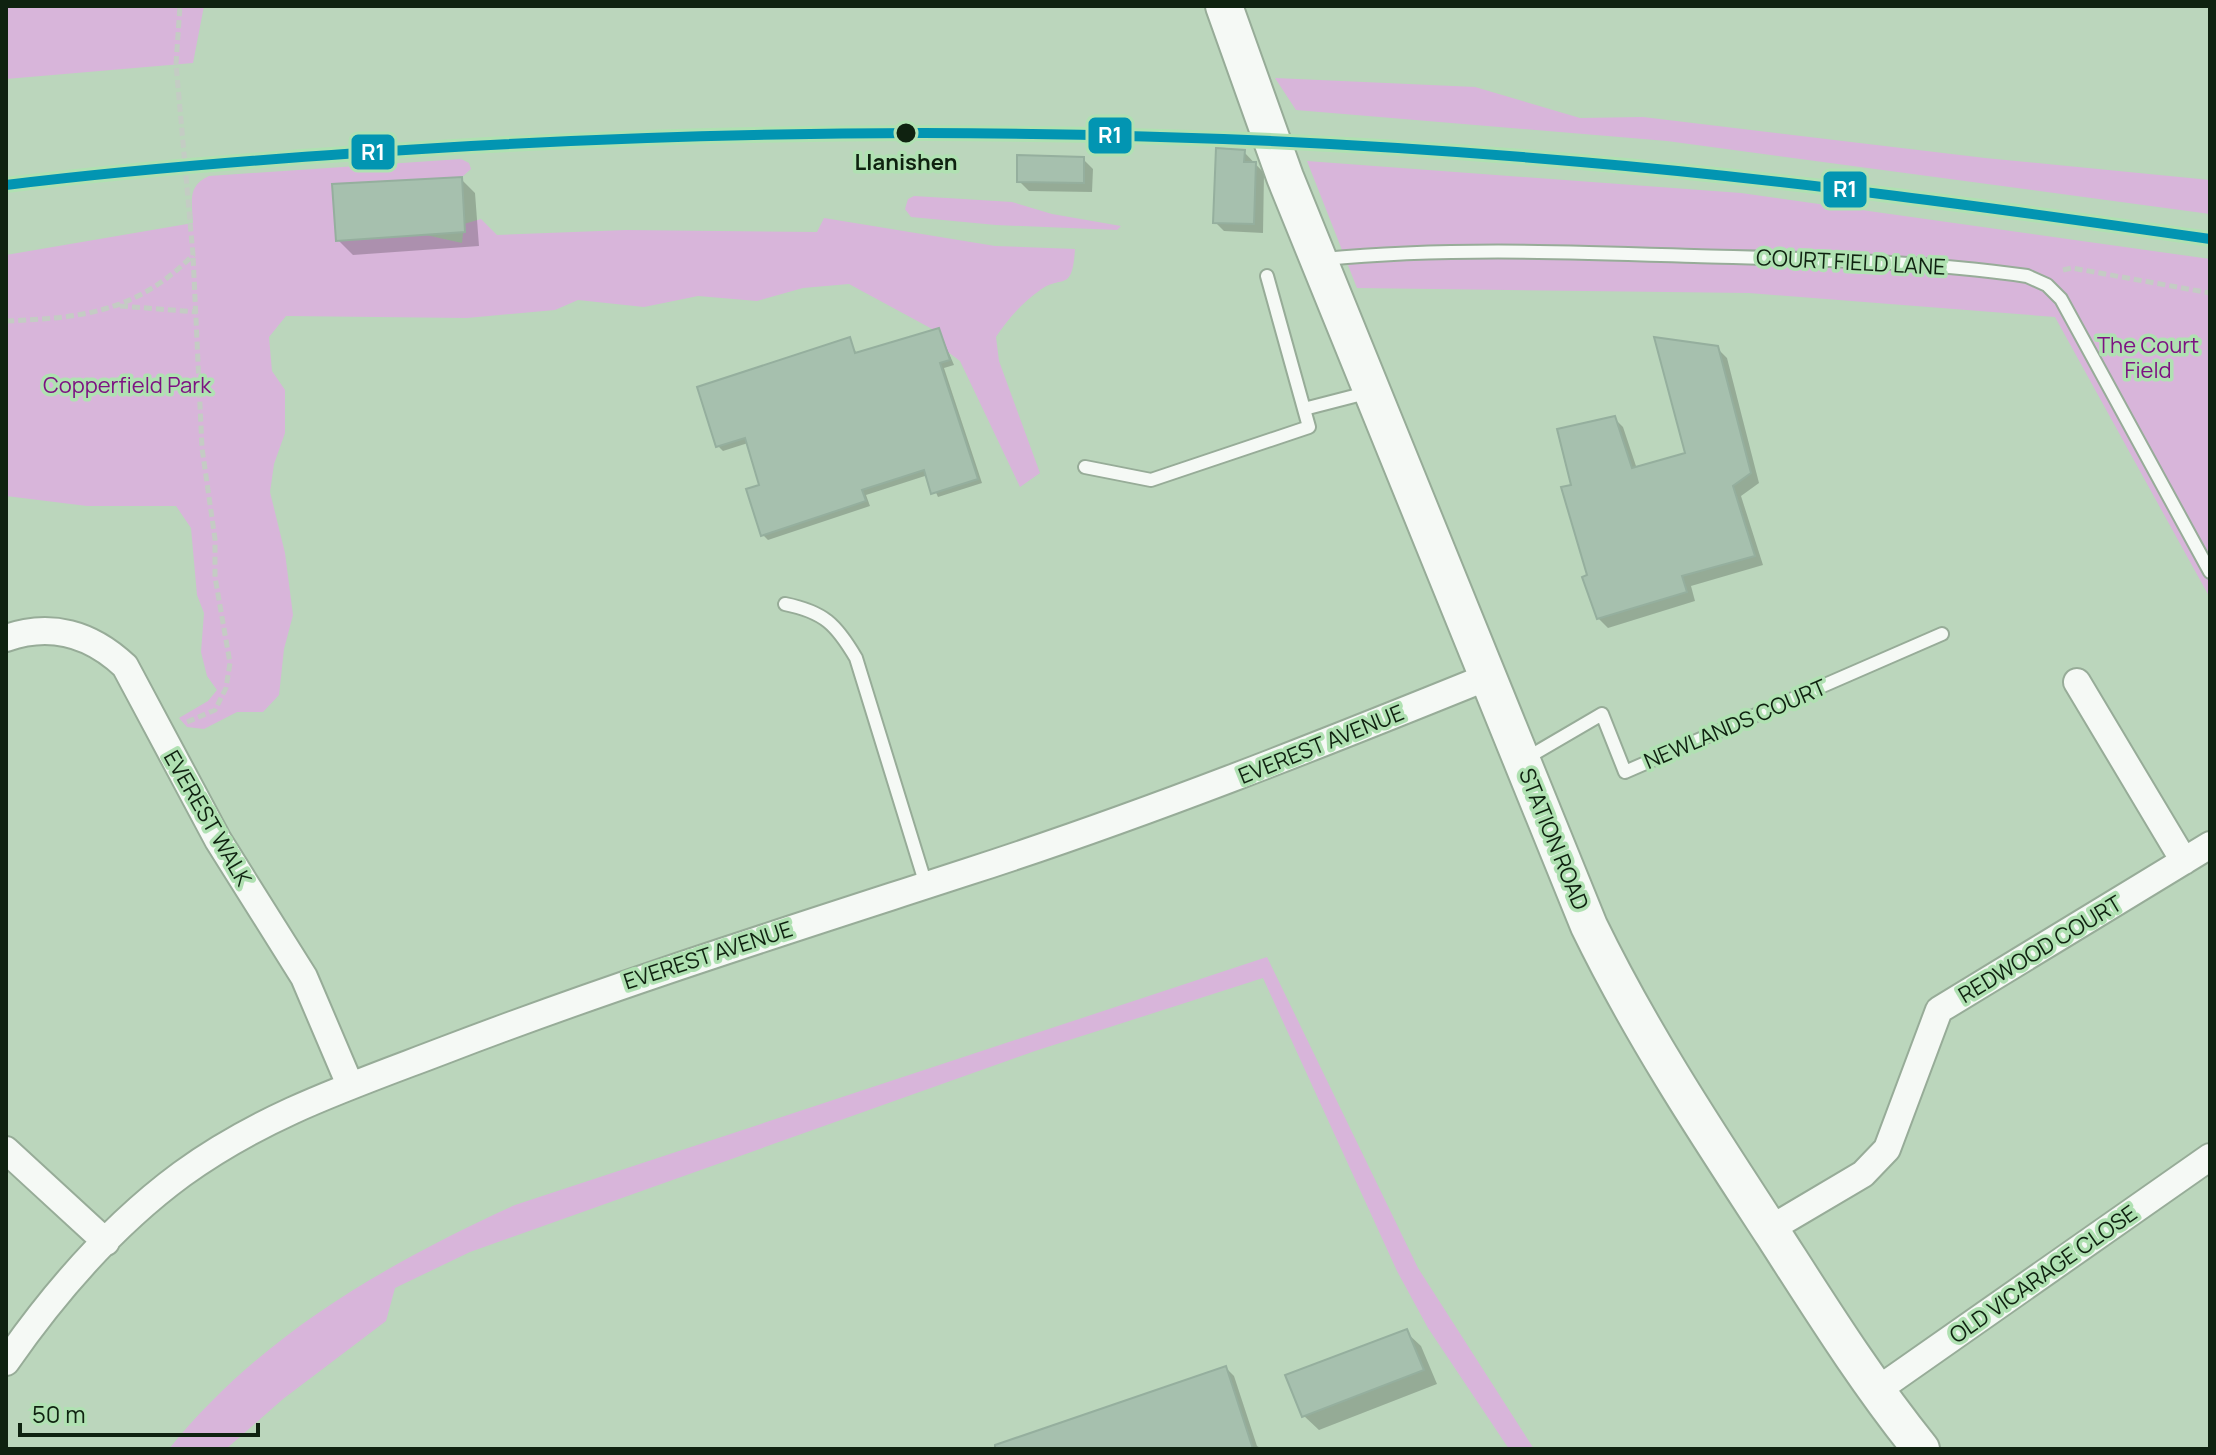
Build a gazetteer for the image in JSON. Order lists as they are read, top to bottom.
{
  "streets": {
    "main road": ["STATION ROAD"],
    "street": [
      "EVEREST AVENUE",
      "EVEREST WALK",
      "REDWOOD COURT",
      "OLD VICARAGE CLOSE"
    ],
    "lane": ["COURT FIELD LANE", "NEWLANDS COURT"]
  },
  "crossings": [
    ["COURT FIELD LANE", "STATION ROAD"],
    ["NEWLANDS COURT", "STATION ROAD"],
    ["EVEREST AVENUE", "EVEREST WALK"],
    ["EVEREST AVENUE", "STATION ROAD"],
    ["STATION ROAD", "REDWOOD COURT"],
    ["STATION ROAD", "OLD VICARAGE CLOSE"]
  ],
  "parks": ["The Court Field", "Copperfield Park"],
  "places": ["Llanishen"],
  "lines": ["transit line R1"],
  "scale_bar": "50 m"
}
